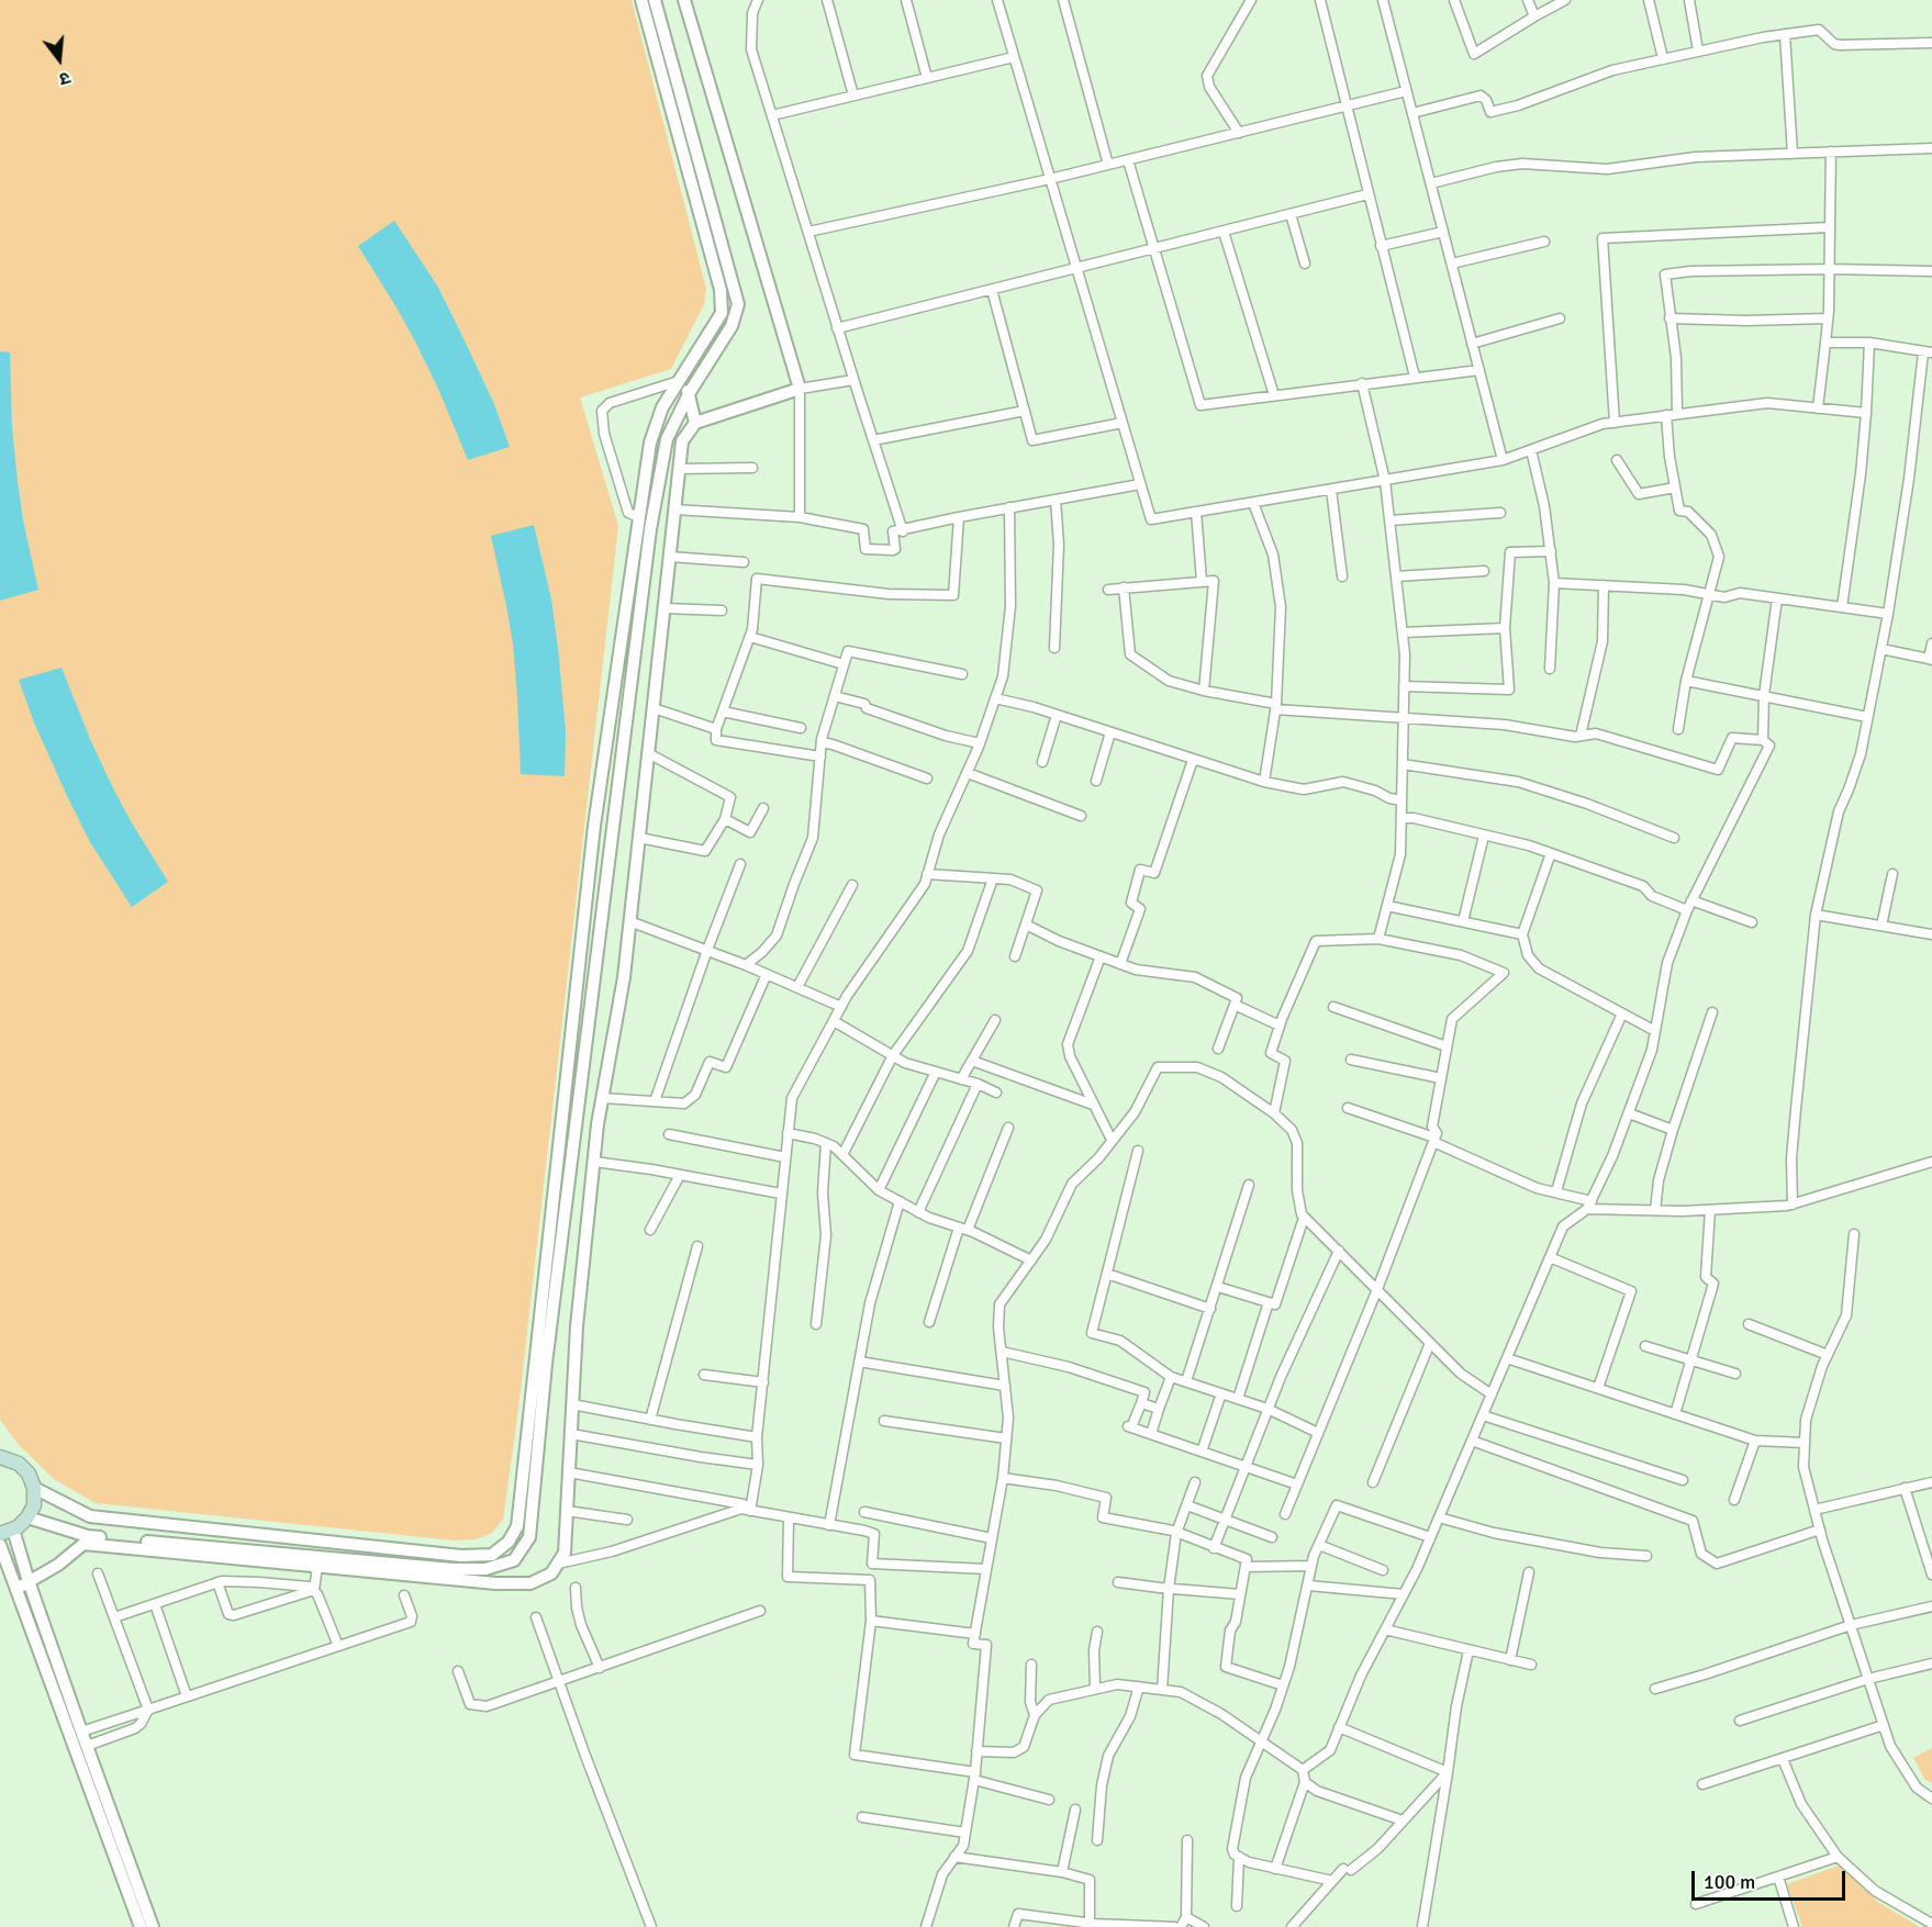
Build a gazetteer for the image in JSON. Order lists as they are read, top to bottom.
{
  "scale_bar": "100 m",
  "north": "bottom"
}
